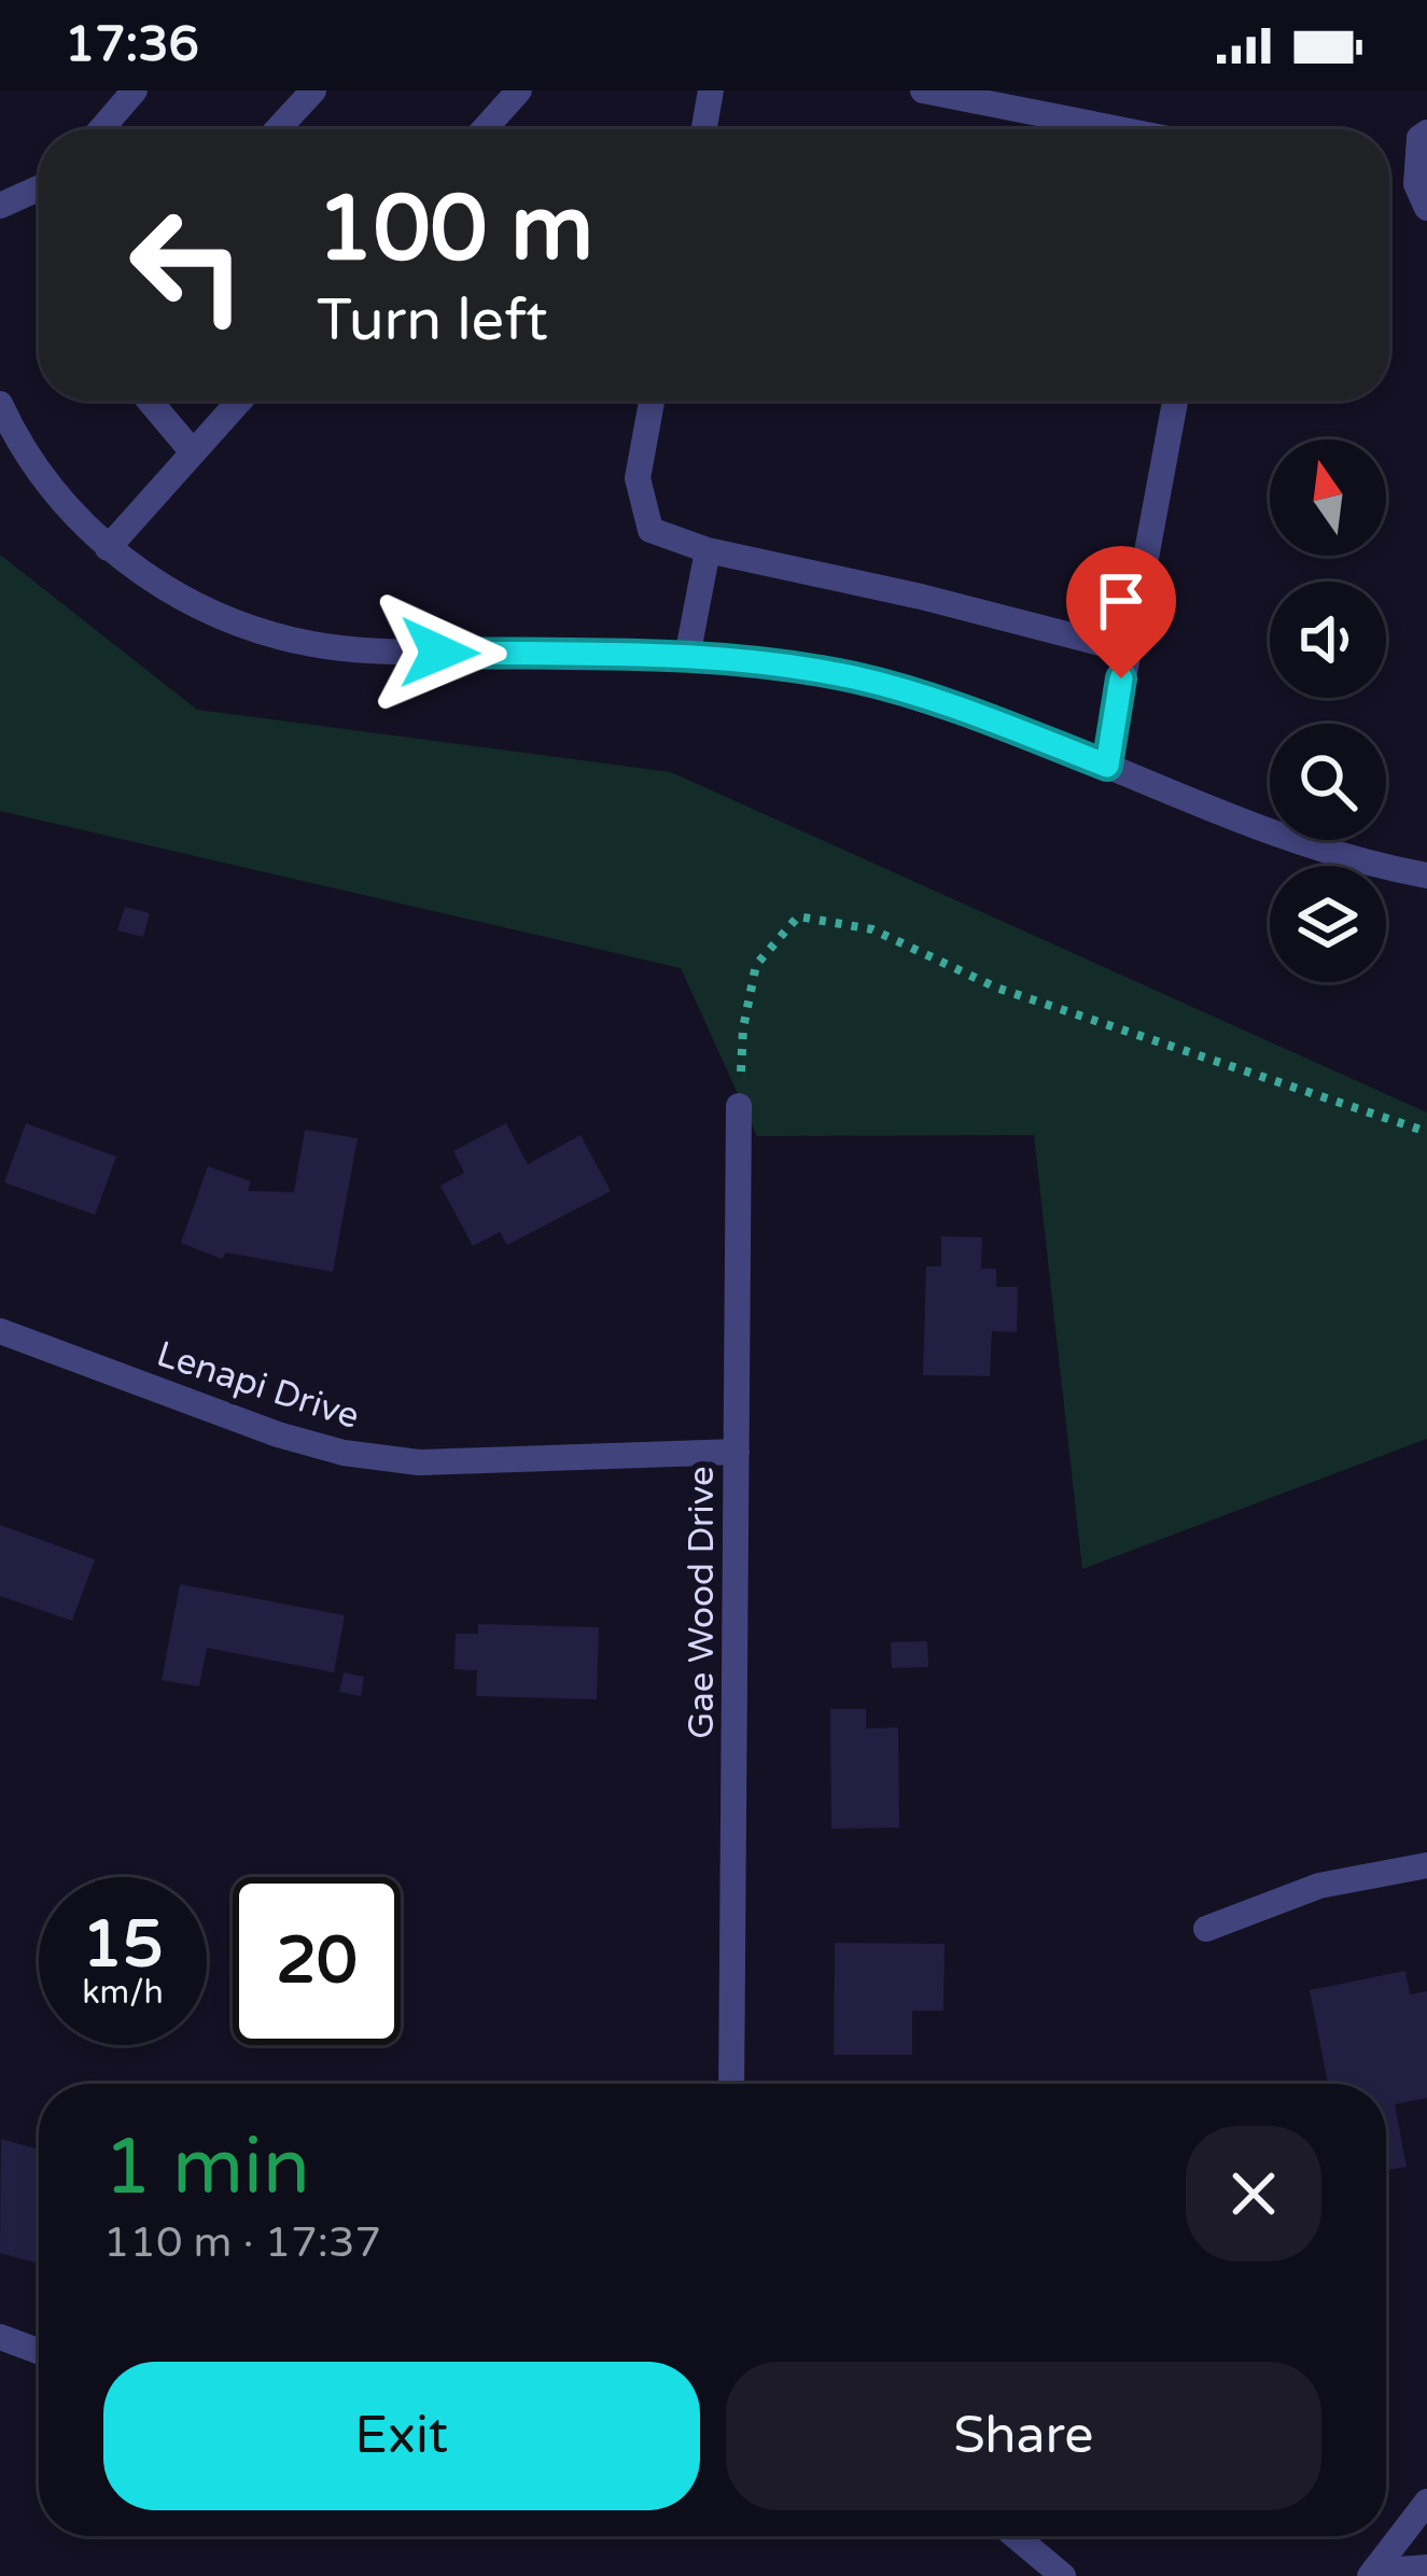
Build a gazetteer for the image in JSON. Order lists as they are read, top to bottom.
{
  "streets": {
    "street": ["Lenapi Drive", "Gae Wood Drive"]
  },
  "crossings": [
    ["Lenapi Drive", "Gae Wood Drive"]
  ],
  "north": "top",
  "page": {
    "status": "17:36",
    "turn": ["100 m", "Turn left"],
    "speed": "15 km/h",
    "limit": "20",
    "heading": ["1 min", "110 m · 17:37"],
    "buttons": ["Exit", "Share"]
  }
}
